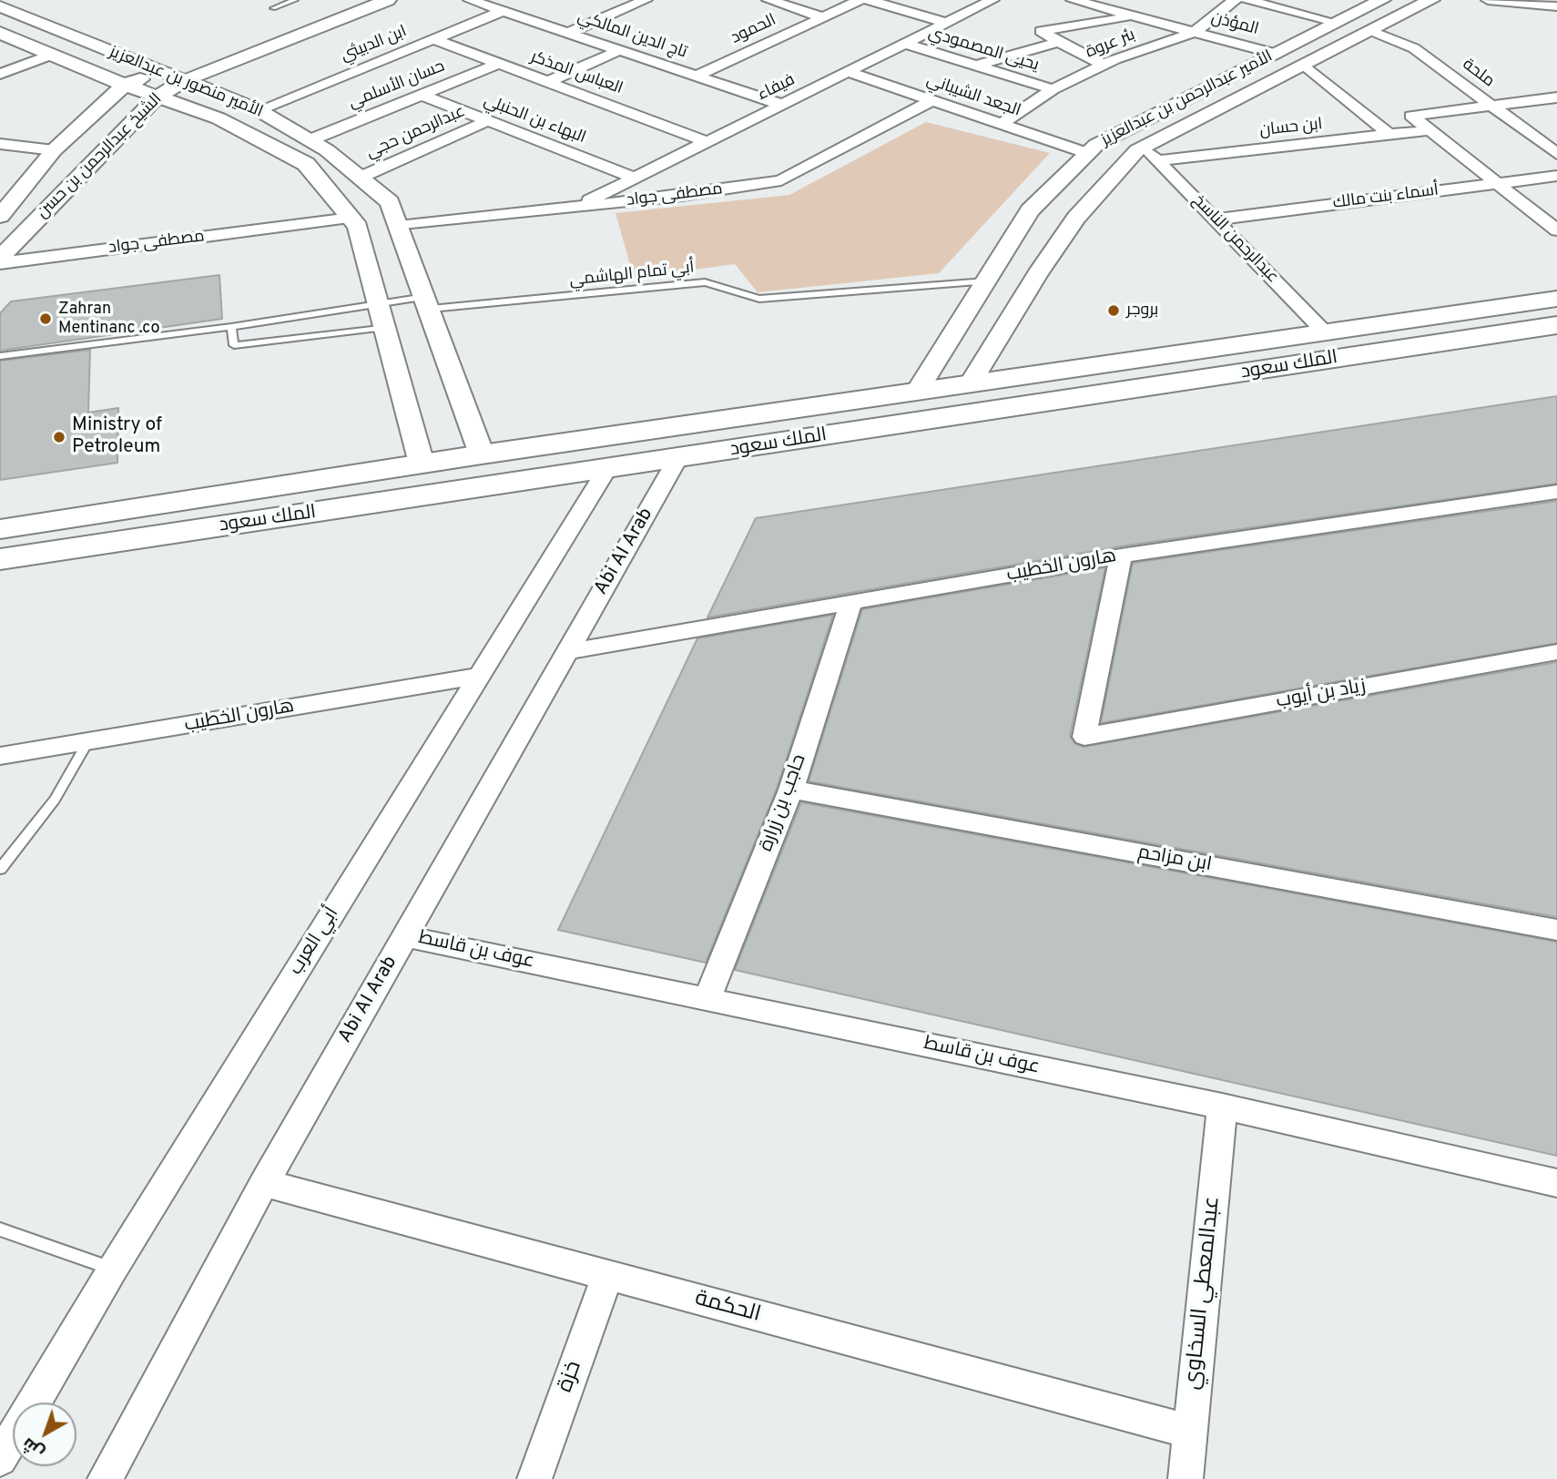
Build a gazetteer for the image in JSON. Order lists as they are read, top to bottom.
{
  "streets": {
    "main road": ["الملك سعود"],
    "street": [
      "المؤذن",
      "الحمود",
      "تاج الدين المالكي",
      "ابن الدبيثي",
      "بئر عروة",
      "يحيى المصمودي",
      "العباس المذكر",
      "ملحة",
      "الأمير منصور بن عبدالعزيز",
      "حسان الأسلمي",
      "فيفاء",
      "الجعد الشيباني",
      "الأمير عبدالرحمن بن عبدالعزيز",
      "البهاء بن الحنبلي",
      "ابن حسان",
      "عبدالرحمن حجي",
      "الشيخ عبدالرحمن بن حسن",
      "مصطفى جواد",
      "أسماء بنت مالك",
      "عبدالرحمن الناسخ",
      "Abi Al Arab",
      "هارون الخطيب",
      "زياد بن أيوب",
      "حاجب بن زرارة",
      "ابن مزاحم",
      "أبي العرب",
      "عوف بن قاسط",
      "عبدالمعطي السخاوي",
      "الحكمة",
      "خزة"
    ],
    "lane": ["أبي تمام الهاشمي"]
  },
  "crossings": [
    ["المؤذن", "بئر عروة"],
    ["المؤذن", "الأمير عبدالرحمن بن عبدالعزيز"],
    ["الحمود", "تاج الدين المالكي"],
    ["تاج الدين المالكي", "ابن الدبيثي"],
    ["تاج الدين المالكي", "فيفاء"],
    ["ابن الدبيثي", "العباس المذكر"],
    ["ابن الدبيثي", "الأمير منصور بن عبدالعزيز"],
    ["بئر عروة", "يحيى المصمودي"],
    ["بئر عروة", "الجعد الشيباني"],
    ["يحيى المصمودي", "فيفاء"],
    ["العباس المذكر", "حسان الأسلمي"],
    ["العباس المذكر", "فيفاء"],
    ["ملحة", "الأمير عبدالرحمن بن عبدالعزيز"],
    ["الأمير منصور بن عبدالعزيز", "حسان الأسلمي"],
    ["الأمير منصور بن عبدالعزيز", "عبدالرحمن حجي"],
    ["الأمير منصور بن عبدالعزيز", "الشيخ عبدالرحمن بن حسن"],
    ["الأمير منصور بن عبدالعزيز", "مصطفى جواد"],
    ["الأمير منصور بن عبدالعزيز", "أبي تمام الهاشمي"],
    ["الأمير منصور بن عبدالعزيز", "الملك سعود"],
    ["حسان الأسلمي", "البهاء بن الحنبلي"],
    ["فيفاء", "الجعد الشيباني"],
    ["فيفاء", "البهاء بن الحنبلي"],
    ["فيفاء", "مصطفى جواد"],
    ["الجعد الشيباني", "الأمير عبدالرحمن بن عبدالعزيز"],
    ["الجعد الشيباني", "مصطفى جواد"],
    ["الأمير عبدالرحمن بن عبدالعزيز", "ابن حسان"],
    ["الأمير عبدالرحمن بن عبدالعزيز", "عبدالرحمن الناسخ"],
    ["الأمير عبدالرحمن بن عبدالعزيز", "أبي تمام الهاشمي"],
    ["الأمير عبدالرحمن بن عبدالعزيز", "الملك سعود"],
    ["البهاء بن الحنبلي", "عبدالرحمن حجي"],
    ["ابن حسان", "عبدالرحمن الناسخ"],
    ["أسماء بنت مالك", "عبدالرحمن الناسخ"],
    ["عبدالرحمن الناسخ", "الملك سعود"],
    ["الملك سعود", "Abi Al Arab"],
    ["الملك سعود", "أبي العرب"],
    ["Abi Al Arab", "هارون الخطيب"],
    ["Abi Al Arab", "عوف بن قاسط"],
    ["Abi Al Arab", "الحكمة"],
    ["هارون الخطيب", "زياد بن أيوب"],
    ["هارون الخطيب", "حاجب بن زرارة"],
    ["هارون الخطيب", "أبي العرب"],
    ["حاجب بن زرارة", "ابن مزاحم"],
    ["حاجب بن زرارة", "عوف بن قاسط"],
    ["عوف بن قاسط", "عبدالمعطي السخاوي"],
    ["عبدالمعطي السخاوي", "الحكمة"],
    ["الحكمة", "خزة"]
  ],
  "places": ["بروجر", "Zahran Mentinanc .co", "Ministry of Petroleum"],
  "north": "bottom left"
}
